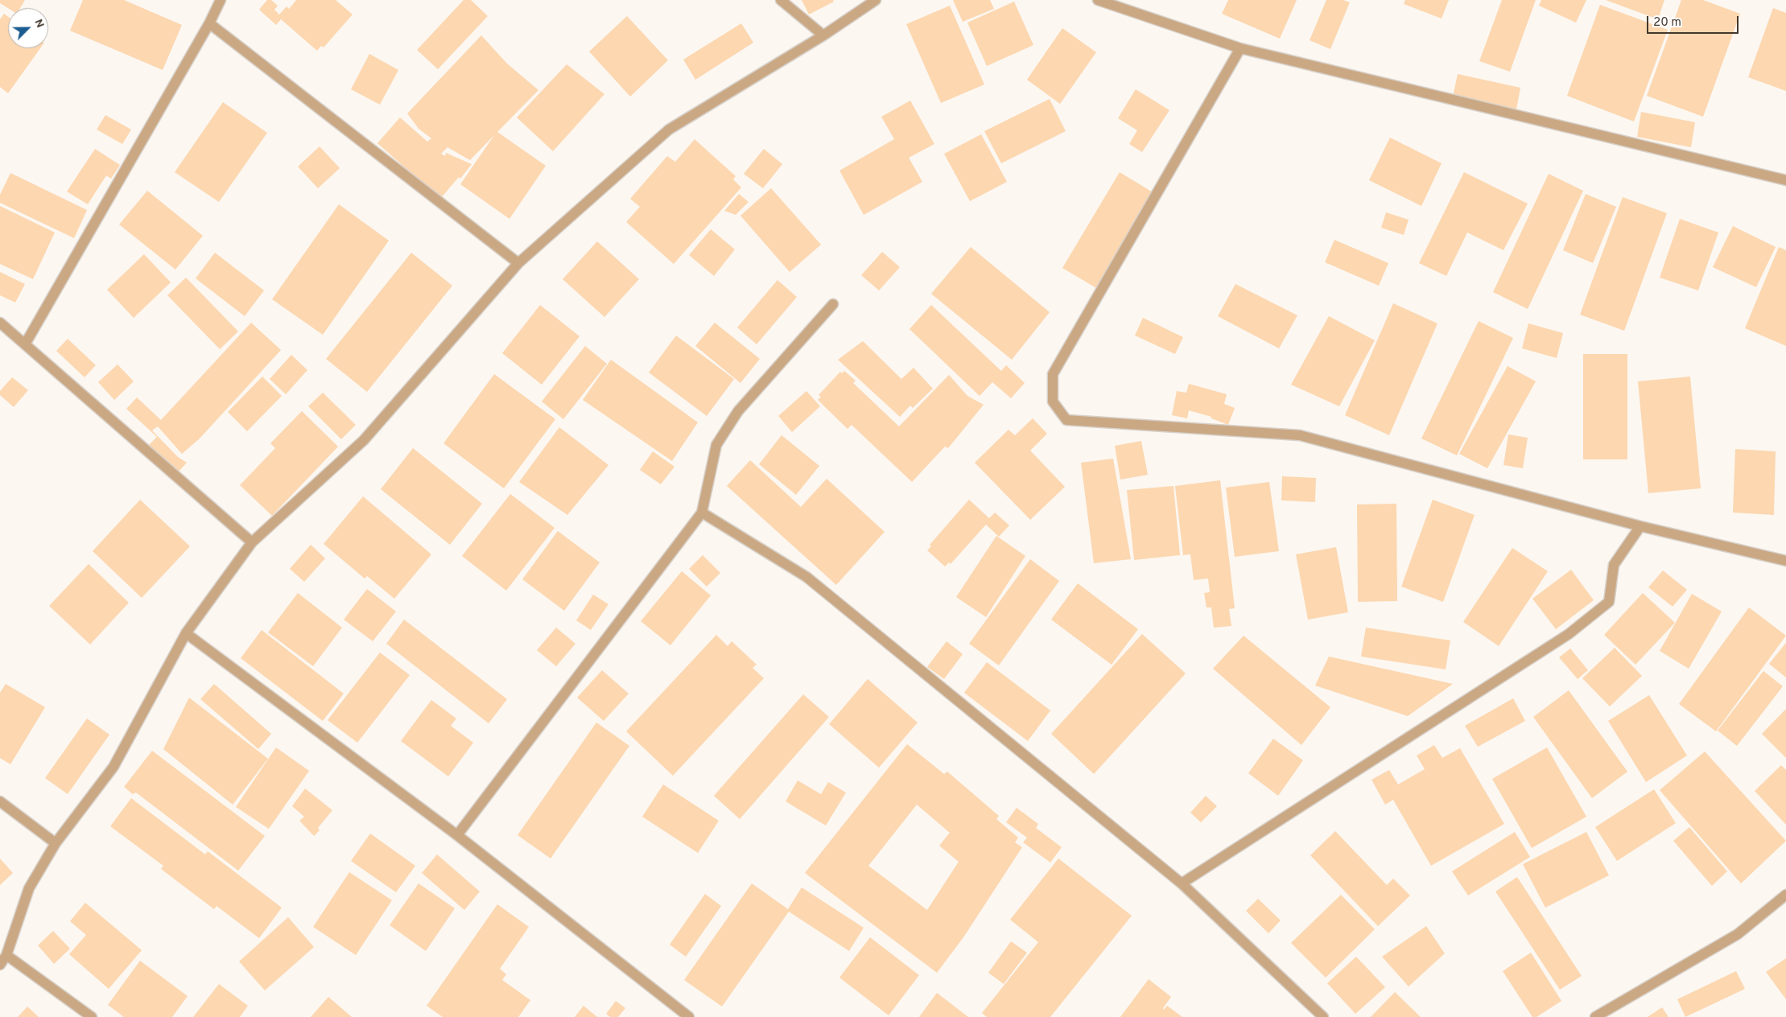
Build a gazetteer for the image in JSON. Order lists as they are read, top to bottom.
{
  "scale_bar": "20 m",
  "north": "top right"
}
